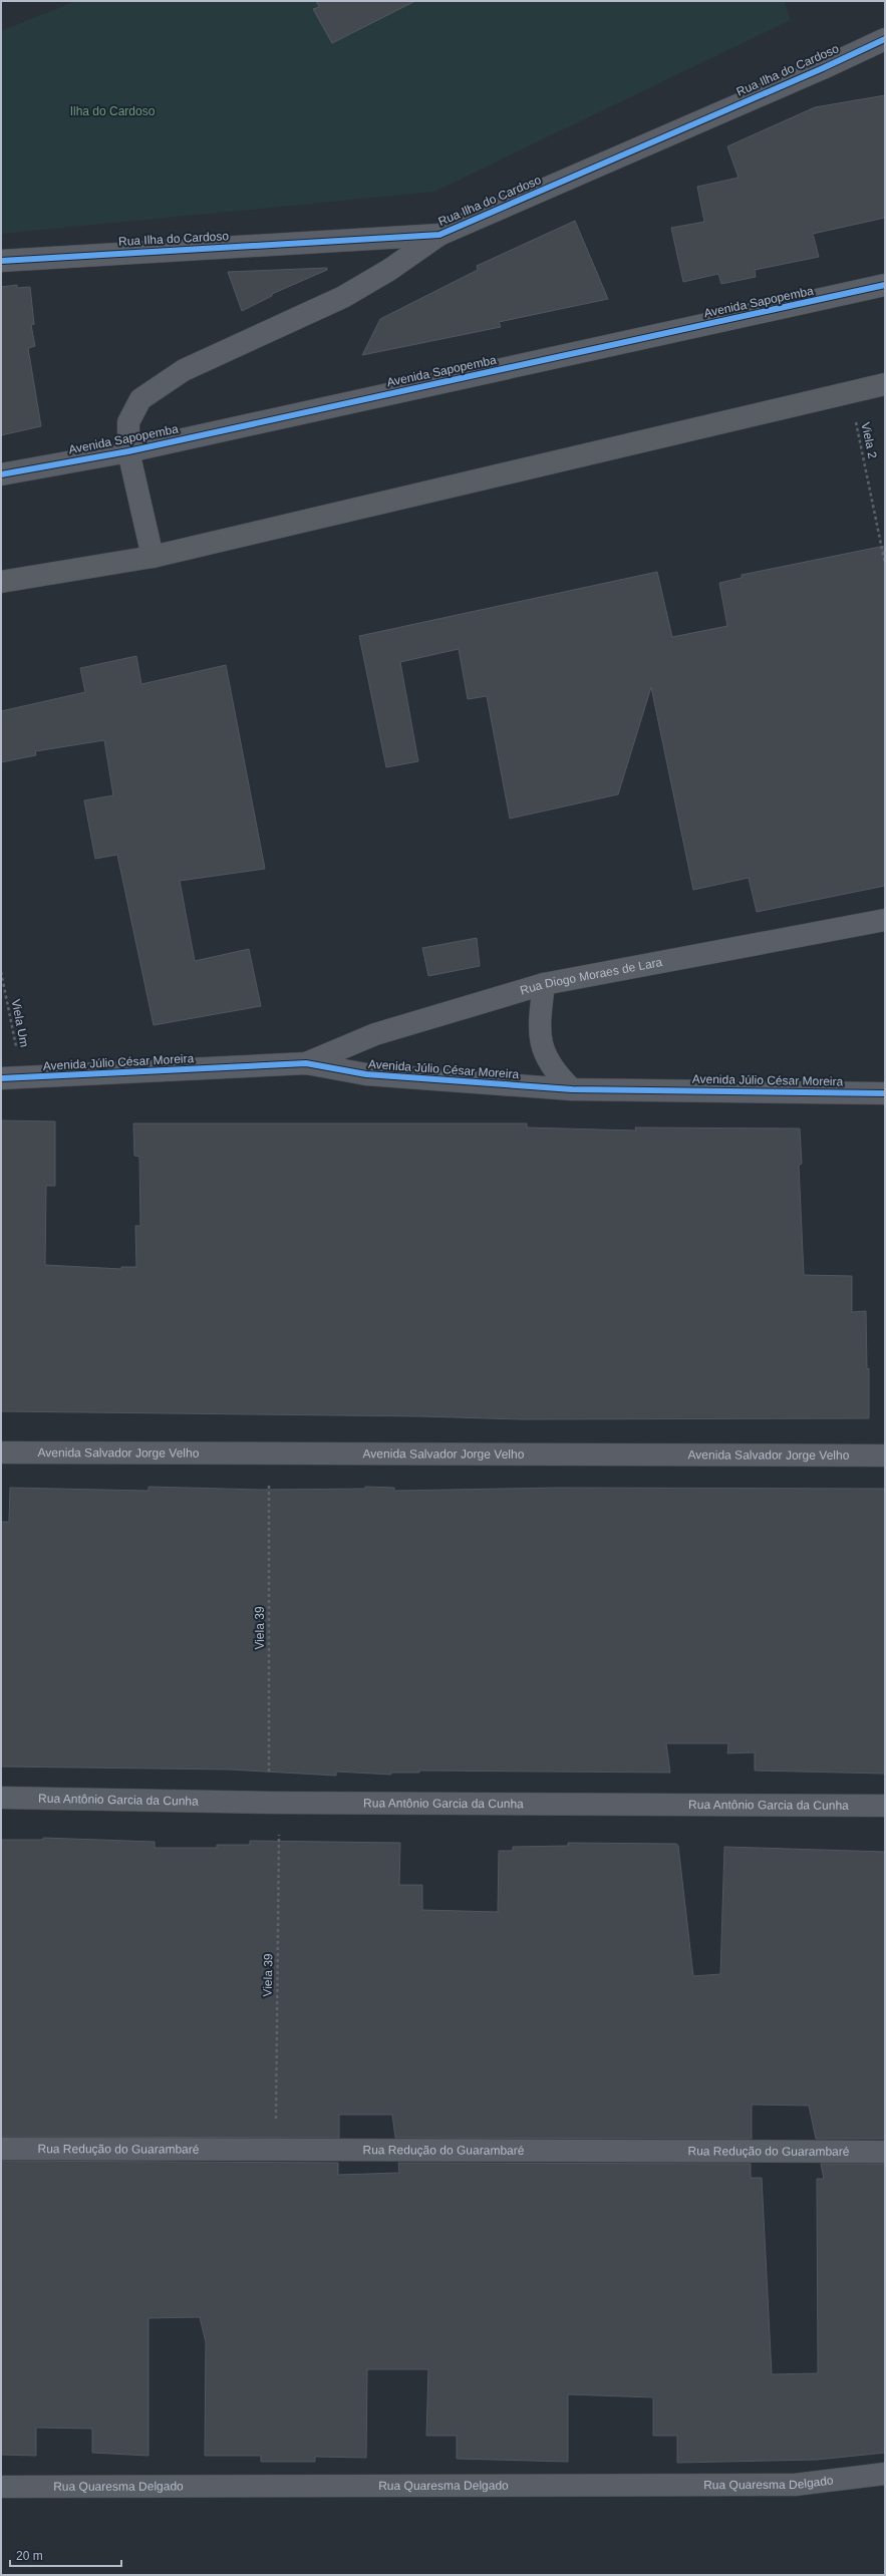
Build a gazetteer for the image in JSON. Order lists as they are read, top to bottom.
{
  "streets": {
    "street": [
      "Rua Ilha do Cardoso",
      "Avenida Sapopemba",
      "Rua Diogo Moraes de Lara",
      "Avenida Júlio César Moreira",
      "Avenida Salvador Jorge Velho",
      "Rua Antônio Garcia da Cunha",
      "Rua Redução do Guarambaré",
      "Rua Quaresma Delgado"
    ],
    "path": ["Viela 2", "Viela Um", "Viela 39"]
  },
  "crossings": [
    ["Rua Diogo Moraes de Lara", "Avenida Júlio César Moreira"],
    ["Viela Um", "Avenida Júlio César Moreira"],
    ["Avenida Salvador Jorge Velho", "Viela 39"],
    ["Viela 39", "Rua Antônio Garcia da Cunha"],
    ["Viela 39", "Rua Redução do Guarambaré"]
  ],
  "parks": ["Ilha do Cardoso"],
  "scale_bar": "20 m"
}
